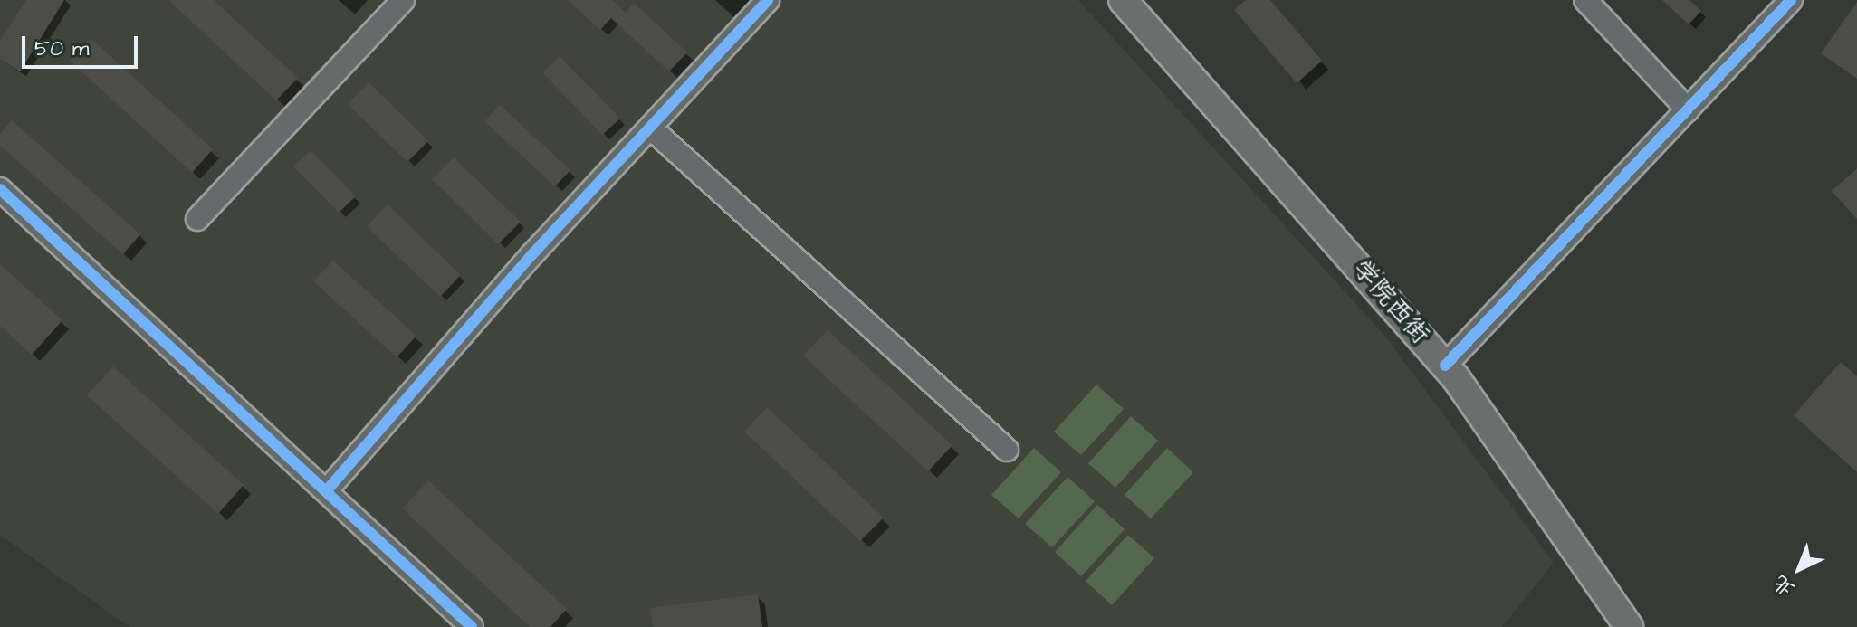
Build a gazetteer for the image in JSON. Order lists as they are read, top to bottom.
{
  "streets": {
    "main road": ["学院西街"]
  },
  "scale_bar": "50 m",
  "north": "bottom left"
}
